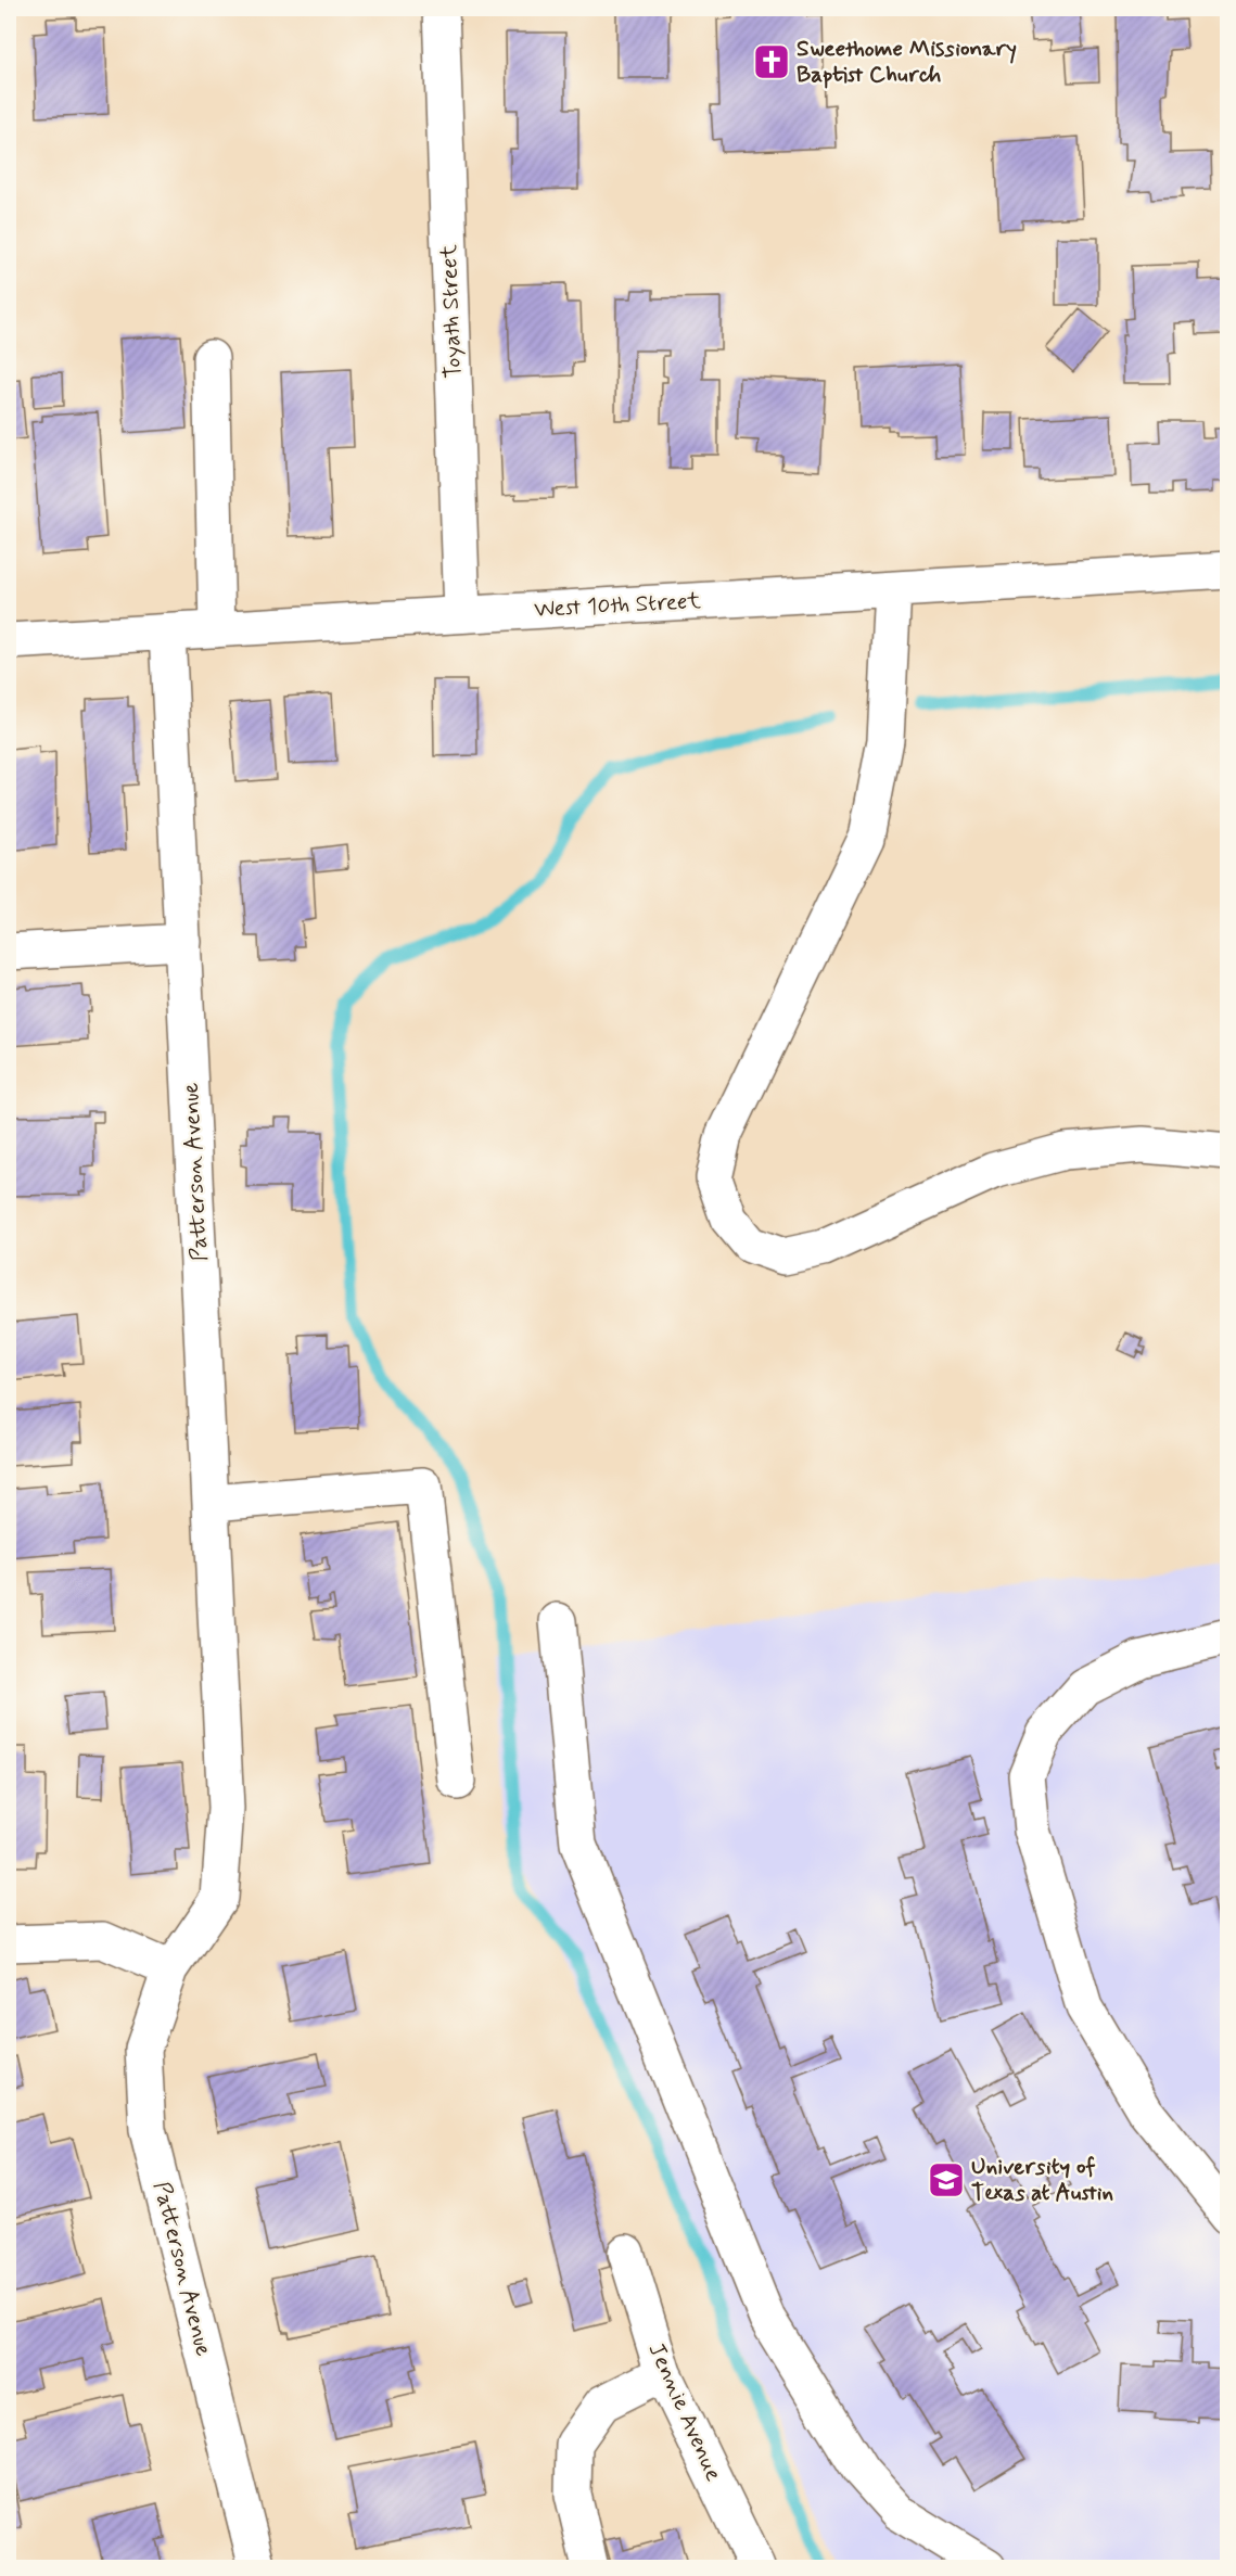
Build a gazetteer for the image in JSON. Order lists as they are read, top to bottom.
{
  "streets": {
    "street": [
      "Toyath Street",
      "West 10th Street",
      "Patterson Avenue",
      "Jennie Avenue"
    ]
  },
  "crossings": [
    ["Toyath Street", "West 10th Street"],
    ["West 10th Street", "Patterson Avenue"]
  ],
  "places": {
    "church": ["Sweethome Missionary Baptist Church"],
    "school or university": ["University of Texas at Austin"]
  }
}
